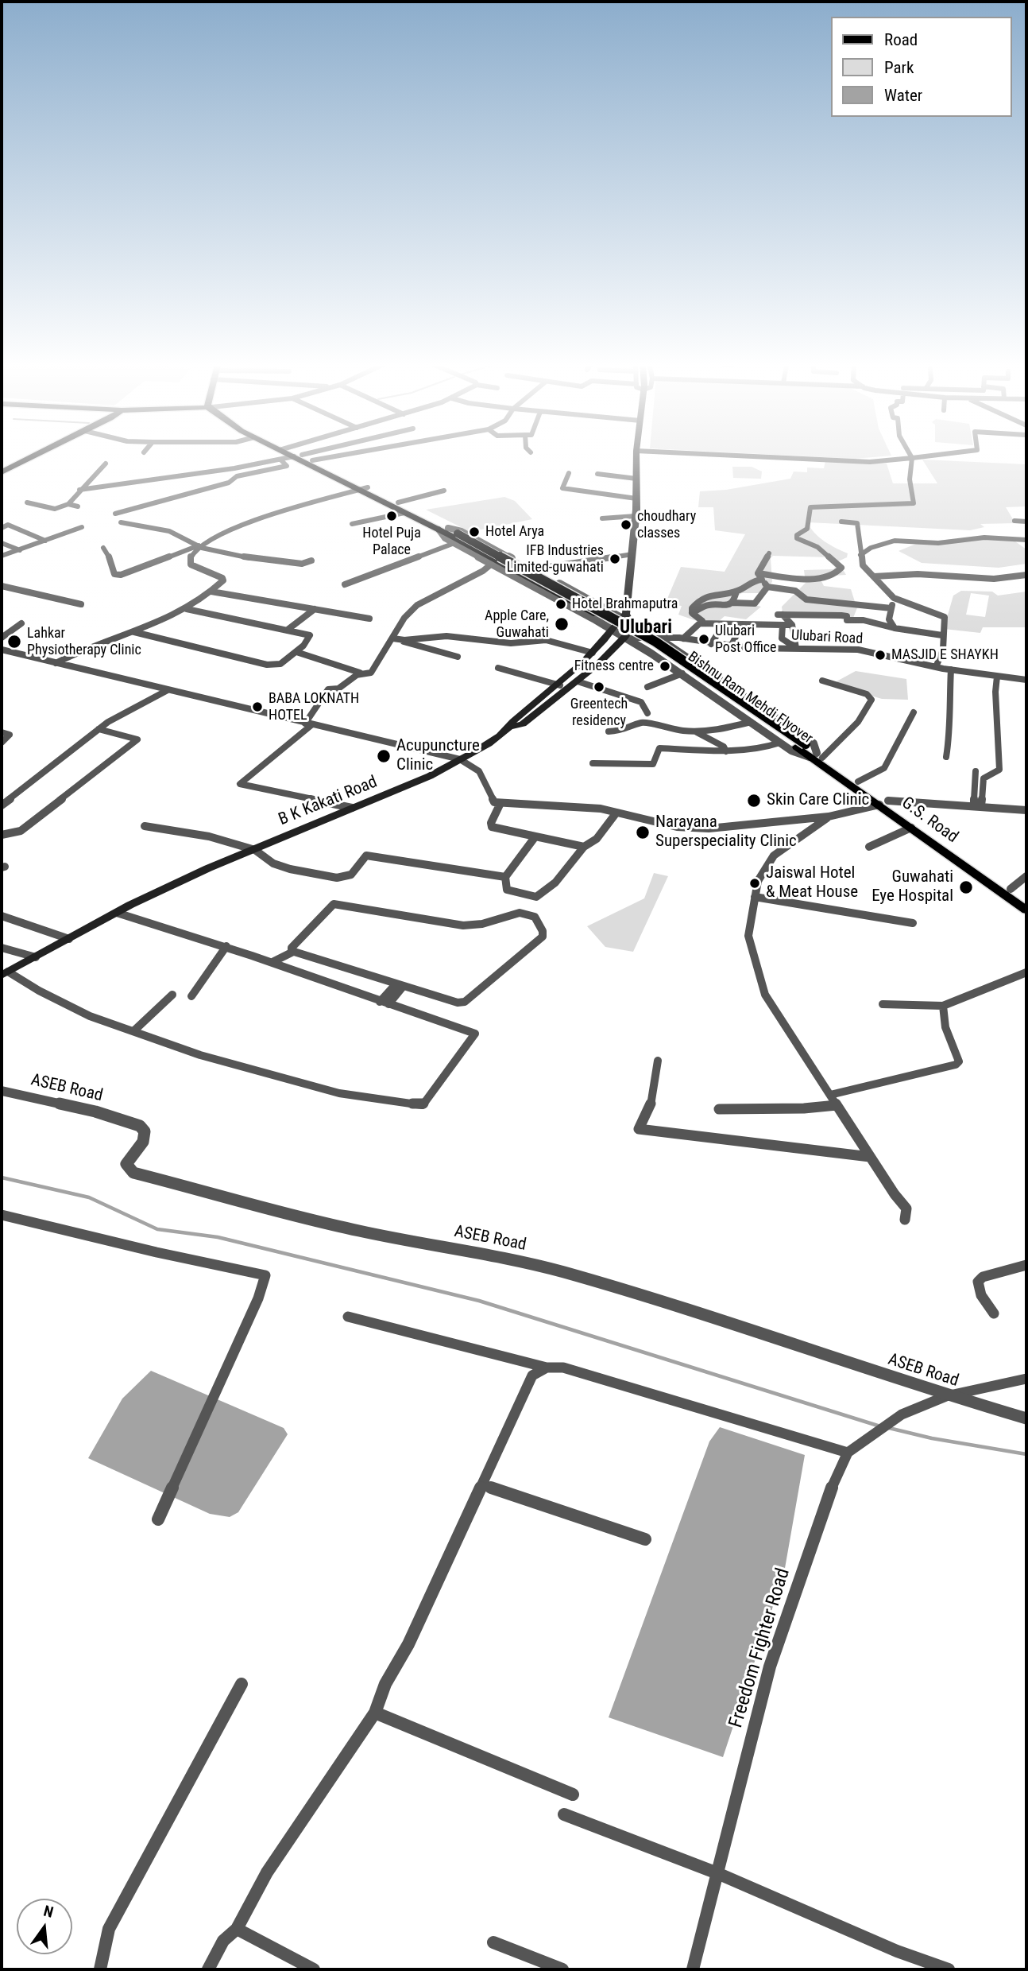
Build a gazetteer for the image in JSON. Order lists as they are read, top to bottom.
{
  "streets": {
    "main road": ["Bishnu Ram Mehdi Flyover", "B K Kakati Road", "G.S. Road"],
    "street": ["Ulubari Road", "ASEB Road", "Freedom Fighter Road"]
  },
  "crossings": [
    ["Bishnu Ram Mehdi Flyover", "G.S. Road"],
    ["ASEB Road", "Freedom Fighter Road"]
  ],
  "districts": ["Ulubari"],
  "places": [
    "Hotel Puja Palace",
    "choudhary classes",
    "Hotel Arya",
    "IFB Industries Limited-guwahati",
    "Hotel Brahmaputra",
    "Apple Care, Guwahati",
    "Ulubari Post Office",
    "Lahkar Physiotherapy Clinic",
    "MASJID E SHAYKH",
    "Fitness centre",
    "Greentech residency",
    "BABA LOKNATH HOTEL",
    "Acupuncture Clinic",
    "Skin Care Clinic",
    "Narayana Superspeciality Clinic",
    "Jaiswal Hotel & Meat House",
    "Guwahati Eye Hospital"
  ],
  "legend": ["Road", "Park", "Water"],
  "north": "top"
}
